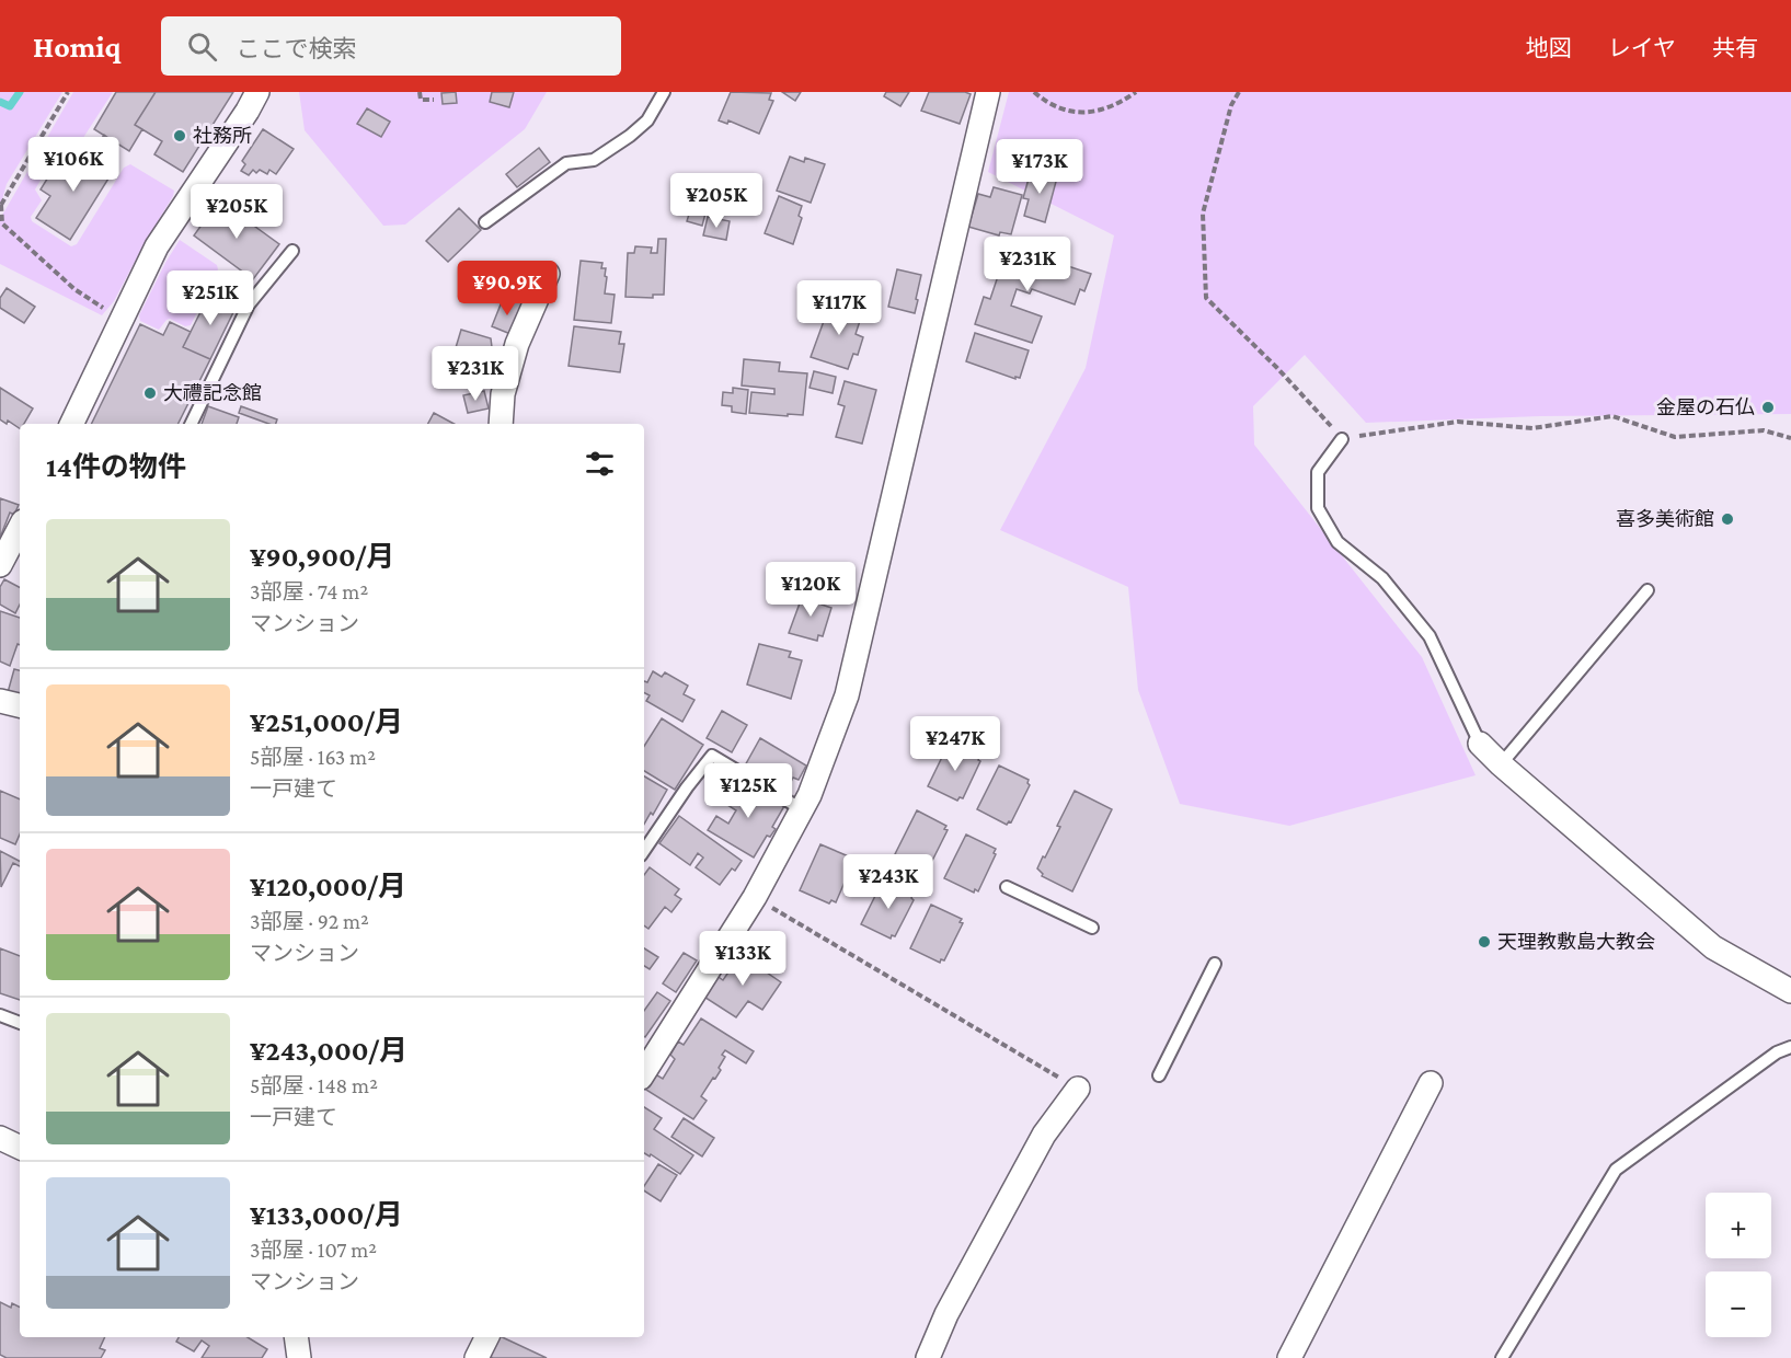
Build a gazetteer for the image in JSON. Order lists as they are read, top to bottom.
{
  "places": [
    "社務所",
    "大禮記念館",
    "金屋の石仏",
    "喜多美術館",
    "天理教敷島大教会"
  ],
  "page": {
    "header": "Homiq",
    "search": "ここで検索",
    "nav": ["地図", "レイヤ", "共有"],
    "price": [
      "¥106K",
      "¥173K",
      "¥205K",
      "¥205K",
      "¥231K",
      "¥90.9K",
      "¥251K",
      "¥117K",
      "¥231K",
      "¥120K",
      "¥247K",
      "¥125K",
      "¥243K",
      "¥133K"
    ],
    "heading": "14件の物件",
    "list": [
      {
        "name": "¥90,900/月",
        "note": "3部屋 · 74 m² · マンション"
      },
      {
        "name": "¥251,000/月",
        "note": "5部屋 · 163 m² · 一戸建て"
      },
      {
        "name": "¥120,000/月",
        "note": "3部屋 · 92 m² · マンション"
      },
      {
        "name": "¥243,000/月",
        "note": "5部屋 · 148 m² · 一戸建て"
      },
      {
        "name": "¥133,000/月",
        "note": "3部屋 · 107 m² · マンション"
      }
    ],
    "map_buttons": ["+", "−"]
  }
}
